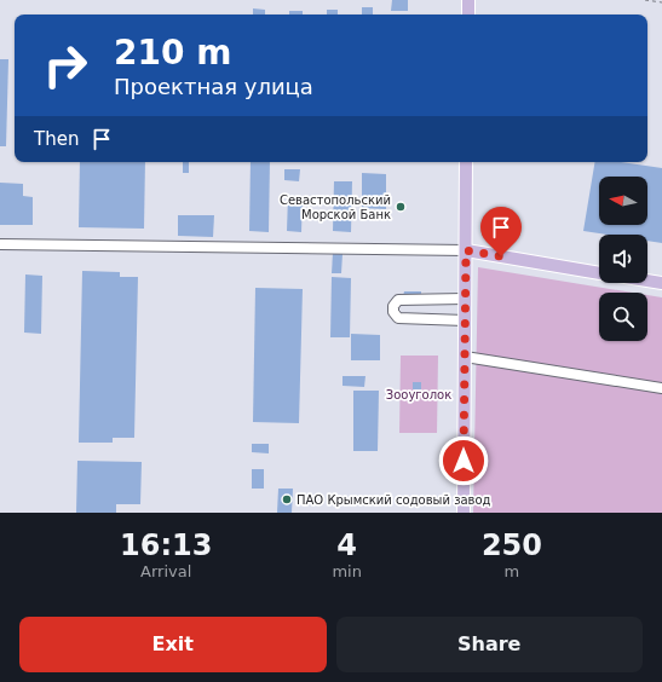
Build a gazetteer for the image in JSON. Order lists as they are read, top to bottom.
{
  "parks": ["Зооуголок"],
  "places": ["Севастопольский Морской Банк", "ПАО Крымский содовый завод"],
  "north": "left",
  "page": {
    "turn": ["210 m", "Проектная улица"],
    "then": "Then",
    "eta": [
      "16:13",
      "Arrival",
      "4",
      "min",
      "250",
      "m"
    ],
    "buttons": ["Exit", "Share"]
  }
}
